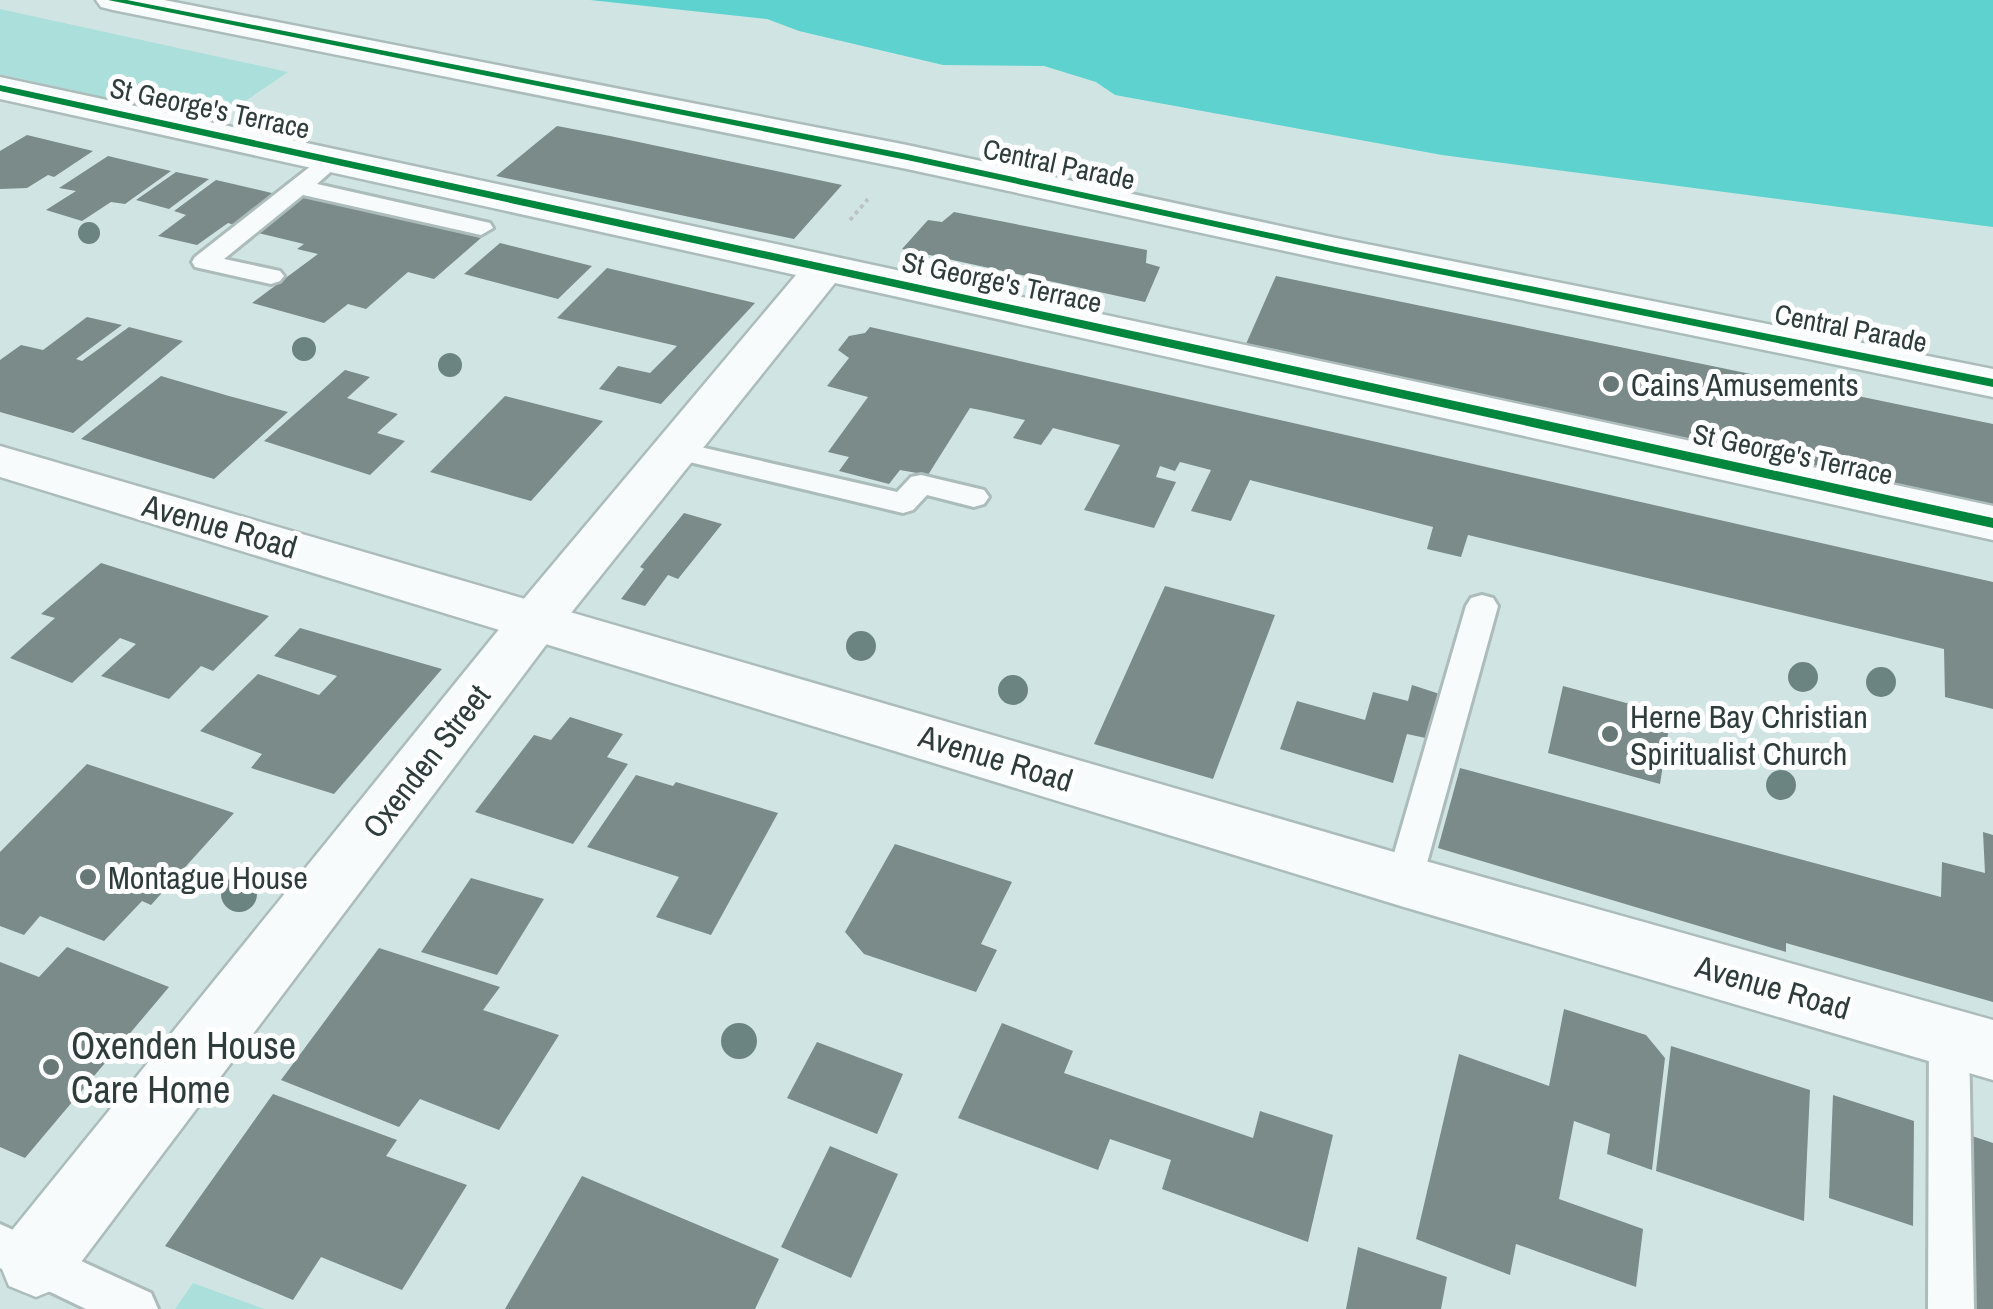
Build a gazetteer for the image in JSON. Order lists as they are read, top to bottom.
{
  "streets": {
    "street": [
      "St George's Terrace",
      "Central Parade",
      "Avenue Road",
      "Oxenden Street"
    ]
  },
  "crossings": [
    ["St George's Terrace", "Oxenden Street"],
    ["Avenue Road", "Oxenden Street"]
  ],
  "places": [
    "Cains Amusements",
    "Herne Bay Christian Spiritualist Church",
    "Montague House",
    "Oxenden House Care Home"
  ]
}
